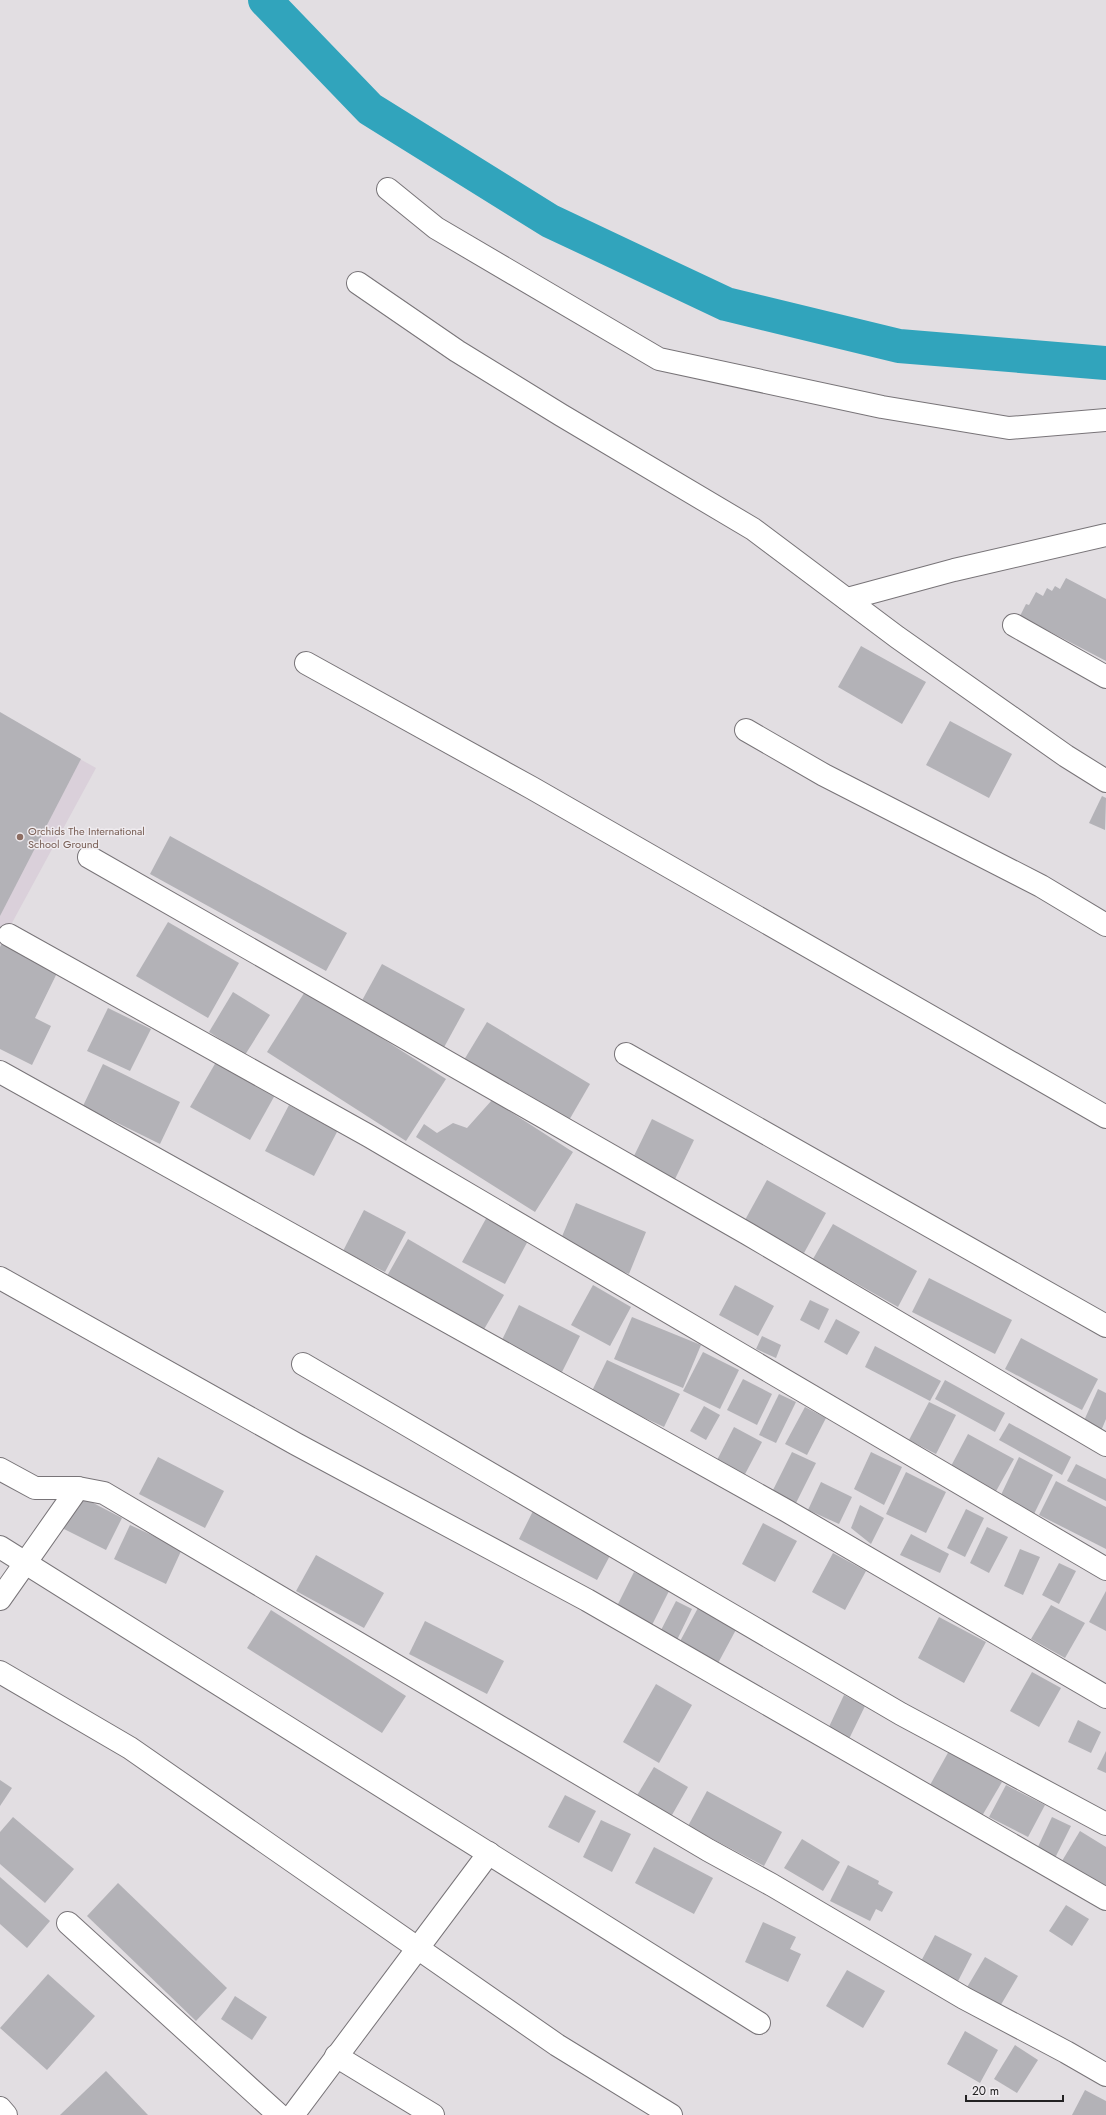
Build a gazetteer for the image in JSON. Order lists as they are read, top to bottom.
{
  "places": ["Orchids The International School Ground"],
  "scale_bar": "20 m"
}
